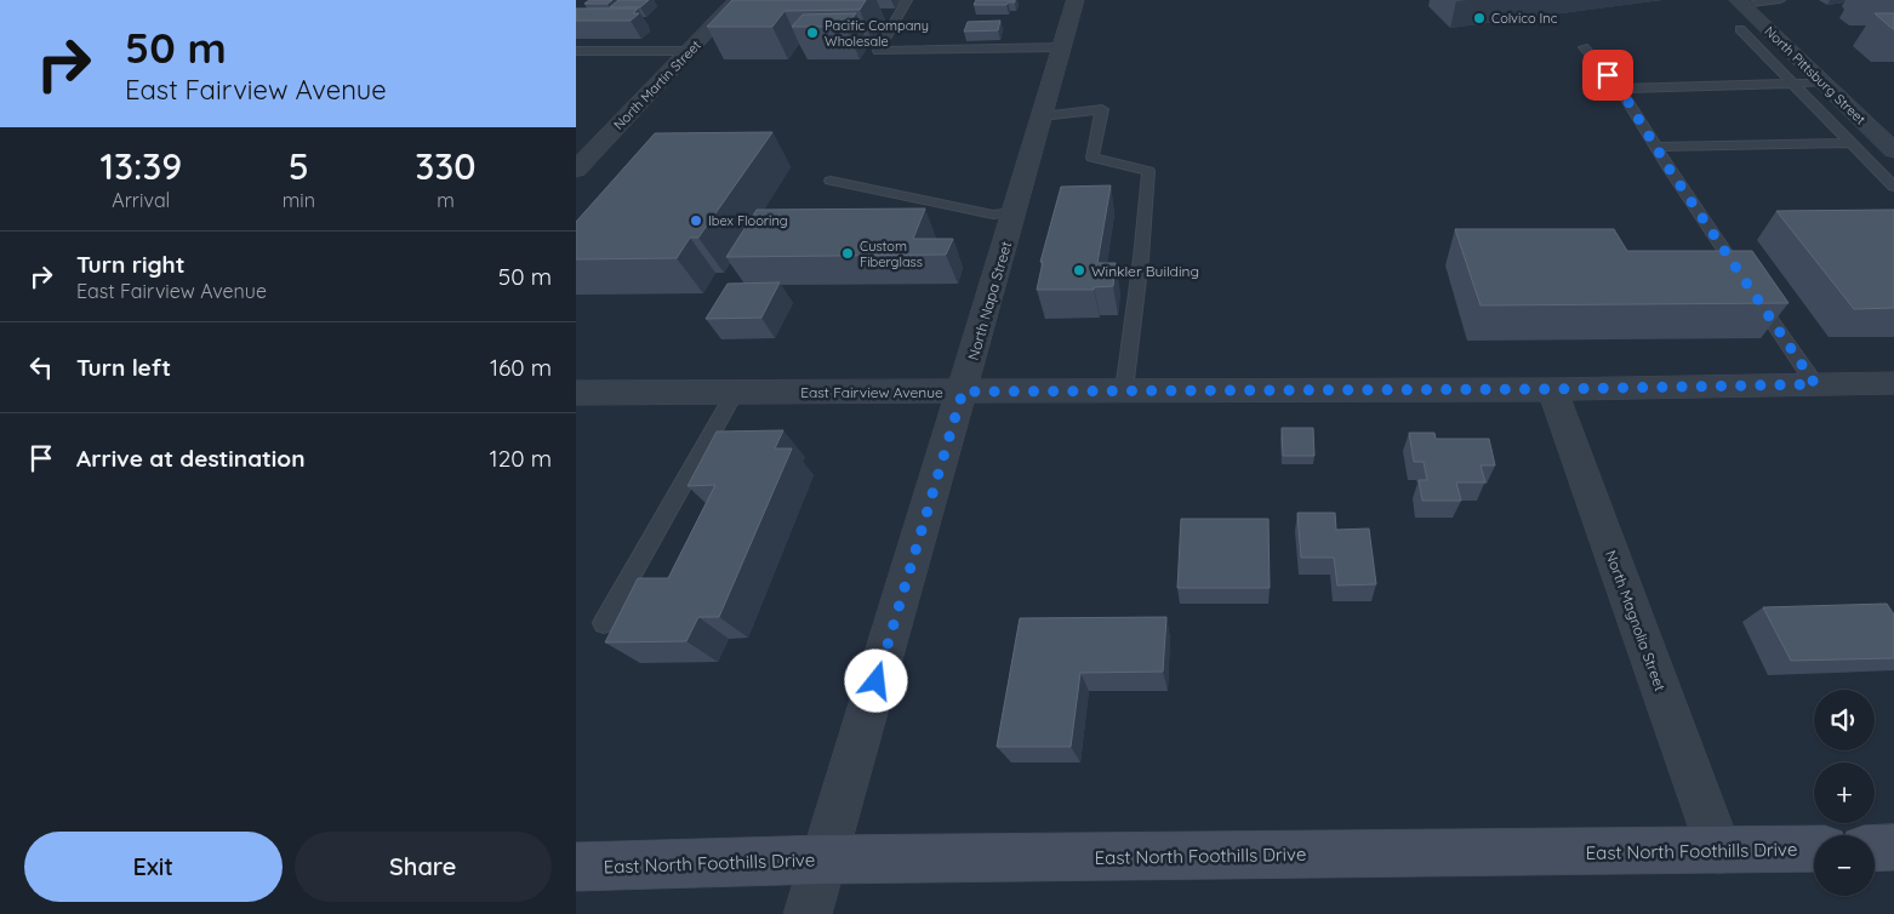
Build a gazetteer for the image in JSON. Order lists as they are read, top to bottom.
{
  "streets": {
    "main road": ["East North Foothills Drive"],
    "street": [
      "North Pittsburg Street",
      "North Martin Street",
      "North Napa Street",
      "East Fairview Avenue",
      "North Magnolia Street"
    ]
  },
  "crossings": [
    ["North Napa Street", "East Fairview Avenue"],
    ["North Napa Street", "East North Foothills Drive"],
    ["East Fairview Avenue", "North Magnolia Street"],
    ["North Magnolia Street", "East North Foothills Drive"]
  ],
  "places": [
    "Colvico Inc",
    "Pacific Company Wholesale",
    "Ibex Flooring",
    "Custom Fiberglass",
    "Winkler Building"
  ],
  "page": {
    "turn": ["50 m", "East Fairview Avenue"],
    "eta": [
      "13:39",
      "Arrival",
      "5",
      "min",
      "330",
      "m"
    ],
    "list": [
      {
        "name": "Turn right",
        "note": "East Fairview Avenue",
        "value": "50 m"
      },
      {
        "name": "Turn left",
        "value": "160 m"
      },
      {
        "name": "Arrive at destination",
        "value": "120 m"
      }
    ],
    "map_buttons": ["+", "−"],
    "buttons": ["Exit", "Share"]
  }
}
